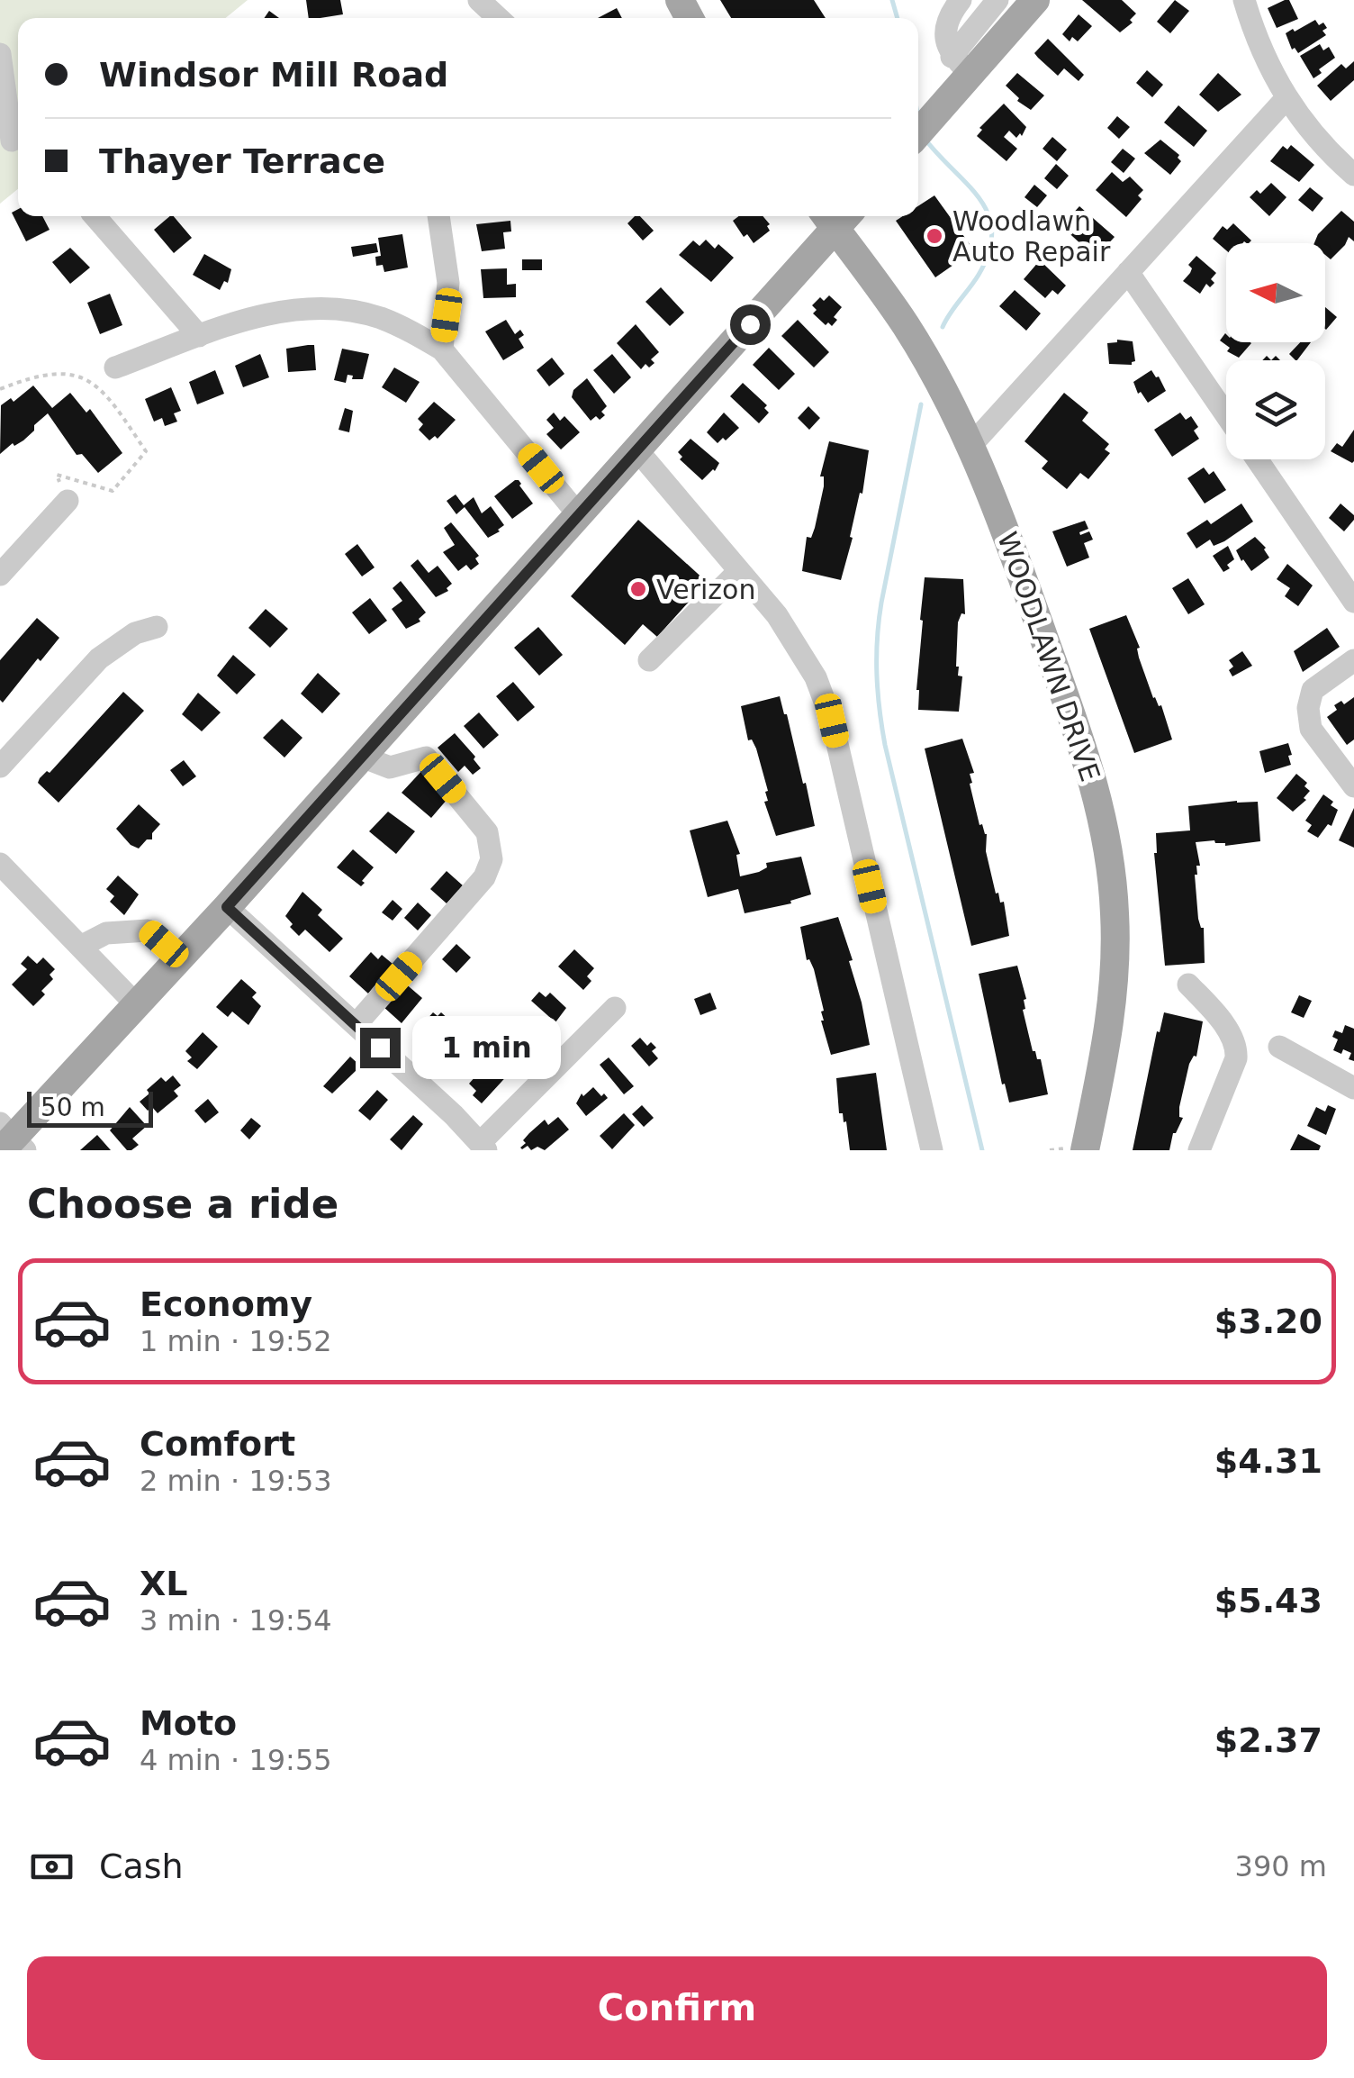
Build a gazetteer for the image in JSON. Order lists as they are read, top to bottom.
{
  "streets": {
    "main road": ["WOODLAWN DRIVE"]
  },
  "places": ["Woodlawn Auto Repair", "Verizon"],
  "scale_bar": "50 m",
  "north": "left",
  "page": {
    "banner": ["Windsor Mill Road", "Thayer Terrace"],
    "bubble": "1 min",
    "scale": "50 m",
    "heading": "Choose a ride",
    "list": [
      {
        "name": "Economy",
        "note": "1 min · 19:52",
        "value": "$3.20"
      },
      {
        "name": "Comfort",
        "note": "2 min · 19:53",
        "value": "$4.31"
      },
      {
        "name": "XL",
        "note": "3 min · 19:54",
        "value": "$5.43"
      },
      {
        "name": "Moto",
        "note": "4 min · 19:55",
        "value": "$2.37"
      }
    ],
    "pay": ["Cash", "390 m"],
    "buttons": "Confirm"
  }
}
